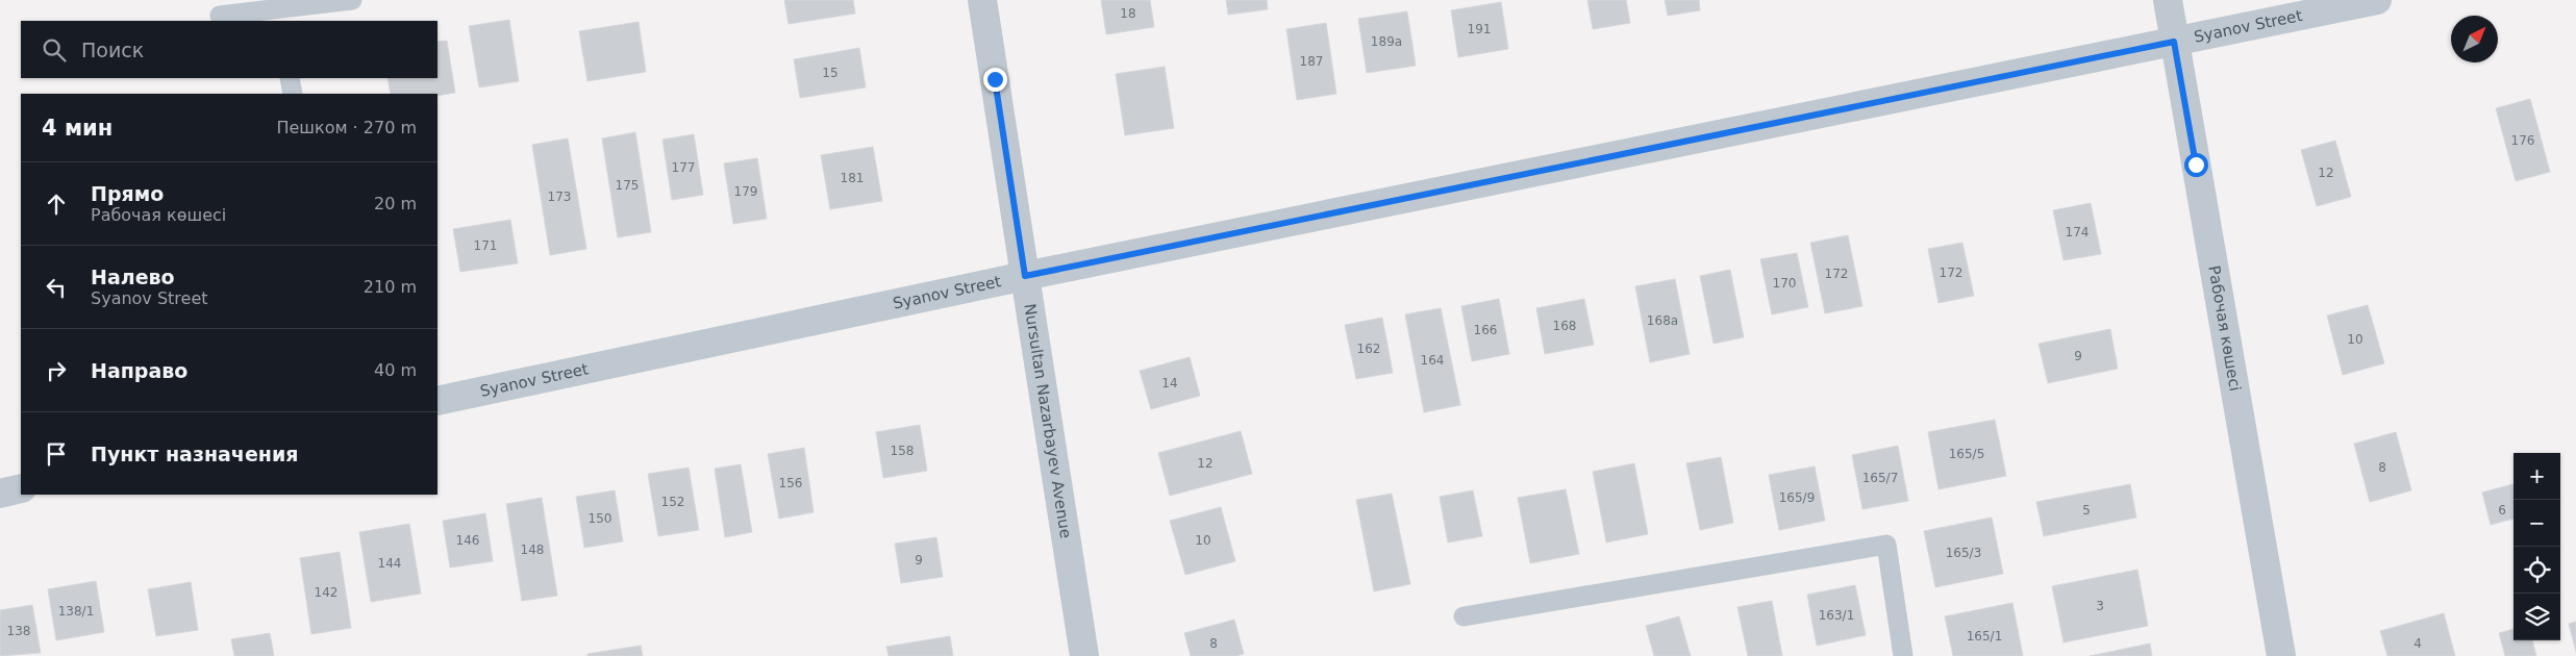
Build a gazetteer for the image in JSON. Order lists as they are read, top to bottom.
{
  "streets": {
    "street": ["Syanov Street", "Рабочая көшесі", "Nursultan Nazarbayev Avenue"]
  },
  "crossings": [
    ["Syanov Street", "Рабочая көшесі"],
    ["Syanov Street", "Nursultan Nazarbayev Avenue"]
  ],
  "house_numbers": [
    "18",
    "191",
    "189а",
    "187",
    "15",
    "176",
    "177",
    "12",
    "181",
    "175",
    "179",
    "173",
    "174",
    "171",
    "172",
    "172",
    "170",
    "168а",
    "168",
    "166",
    "10",
    "162",
    "9",
    "164",
    "14",
    "158",
    "165/5",
    "12",
    "8",
    "165/7",
    "156",
    "165/9",
    "152",
    "5",
    "6",
    "150",
    "146",
    "10",
    "148",
    "165/3",
    "9",
    "144",
    "142",
    "3",
    "138/1",
    "163/1",
    "138",
    "165/1",
    "8",
    "4"
  ],
  "north": "top right",
  "page": {
    "search": "Поиск",
    "heading": ["4 мин", "Пешком · 270 m"],
    "list": [
      ["Прямо", "Рабочая көшесі", "20 m"],
      ["Налево", "Syanov Street", "210 m"],
      ["Направо", "40 m"],
      "Пункт назначения"
    ],
    "map_buttons": ["+", "−"]
  }
}
